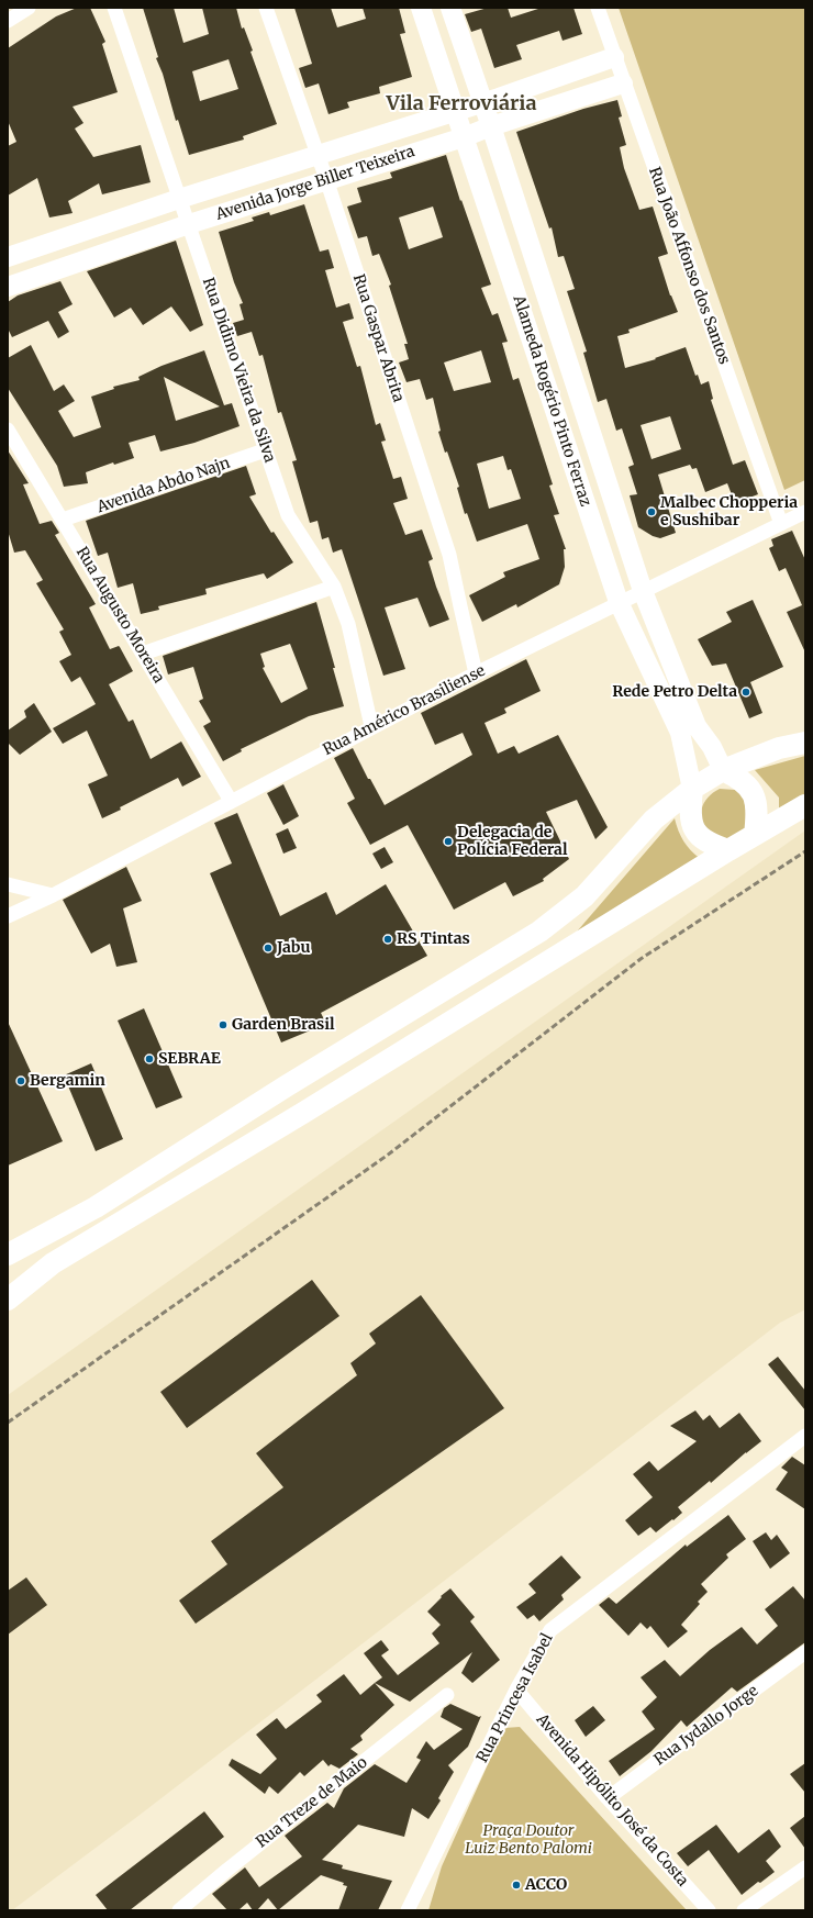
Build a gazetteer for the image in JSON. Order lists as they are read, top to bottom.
{
  "streets": {
    "street": [
      "Avenida Jorge Biller Teixeira",
      "Rua João Affonso dos Santos",
      "Rua Gaspar Abrita",
      "Rua Didimo Vieira da Silva",
      "Alameda Rogério Pinto Ferraz",
      "Avenida Abdo Najn",
      "Rua Augusto Moreira",
      "Rua Américo Brasiliense",
      "Rua Princesa Isabel",
      "Rua Jydallo Jorge",
      "Avenida Hipólito José da Costa",
      "Rua Treze de Maio"
    ]
  },
  "crossings": [
    ["Avenida Jorge Biller Teixeira", "Rua João Affonso dos Santos"],
    ["Avenida Jorge Biller Teixeira", "Rua Gaspar Abrita"],
    ["Avenida Jorge Biller Teixeira", "Rua Didimo Vieira da Silva"],
    ["Avenida Jorge Biller Teixeira", "Alameda Rogério Pinto Ferraz"],
    ["Rua João Affonso dos Santos", "Rua Américo Brasiliense"],
    ["Rua Gaspar Abrita", "Rua Américo Brasiliense"],
    ["Rua Didimo Vieira da Silva", "Avenida Abdo Najn"],
    ["Rua Didimo Vieira da Silva", "Rua Américo Brasiliense"],
    ["Alameda Rogério Pinto Ferraz", "Rua Américo Brasiliense"],
    ["Avenida Abdo Najn", "Rua Augusto Moreira"],
    ["Rua Augusto Moreira", "Rua Américo Brasiliense"],
    ["Rua Princesa Isabel", "Avenida Hipólito José da Costa"],
    ["Rua Jydallo Jorge", "Avenida Hipólito José da Costa"]
  ],
  "districts": ["Vila Ferroviária"],
  "parks": ["Praça Doutor Luiz Bento Palomi"],
  "places": [
    "Malbec Chopperia e Sushibar",
    "Rede Petro Delta",
    "Delegacia de Polícia Federal",
    "RS Tintas",
    "Jabu",
    "Garden Brasil",
    "SEBRAE",
    "Bergamin",
    "ACCO"
  ]
}
